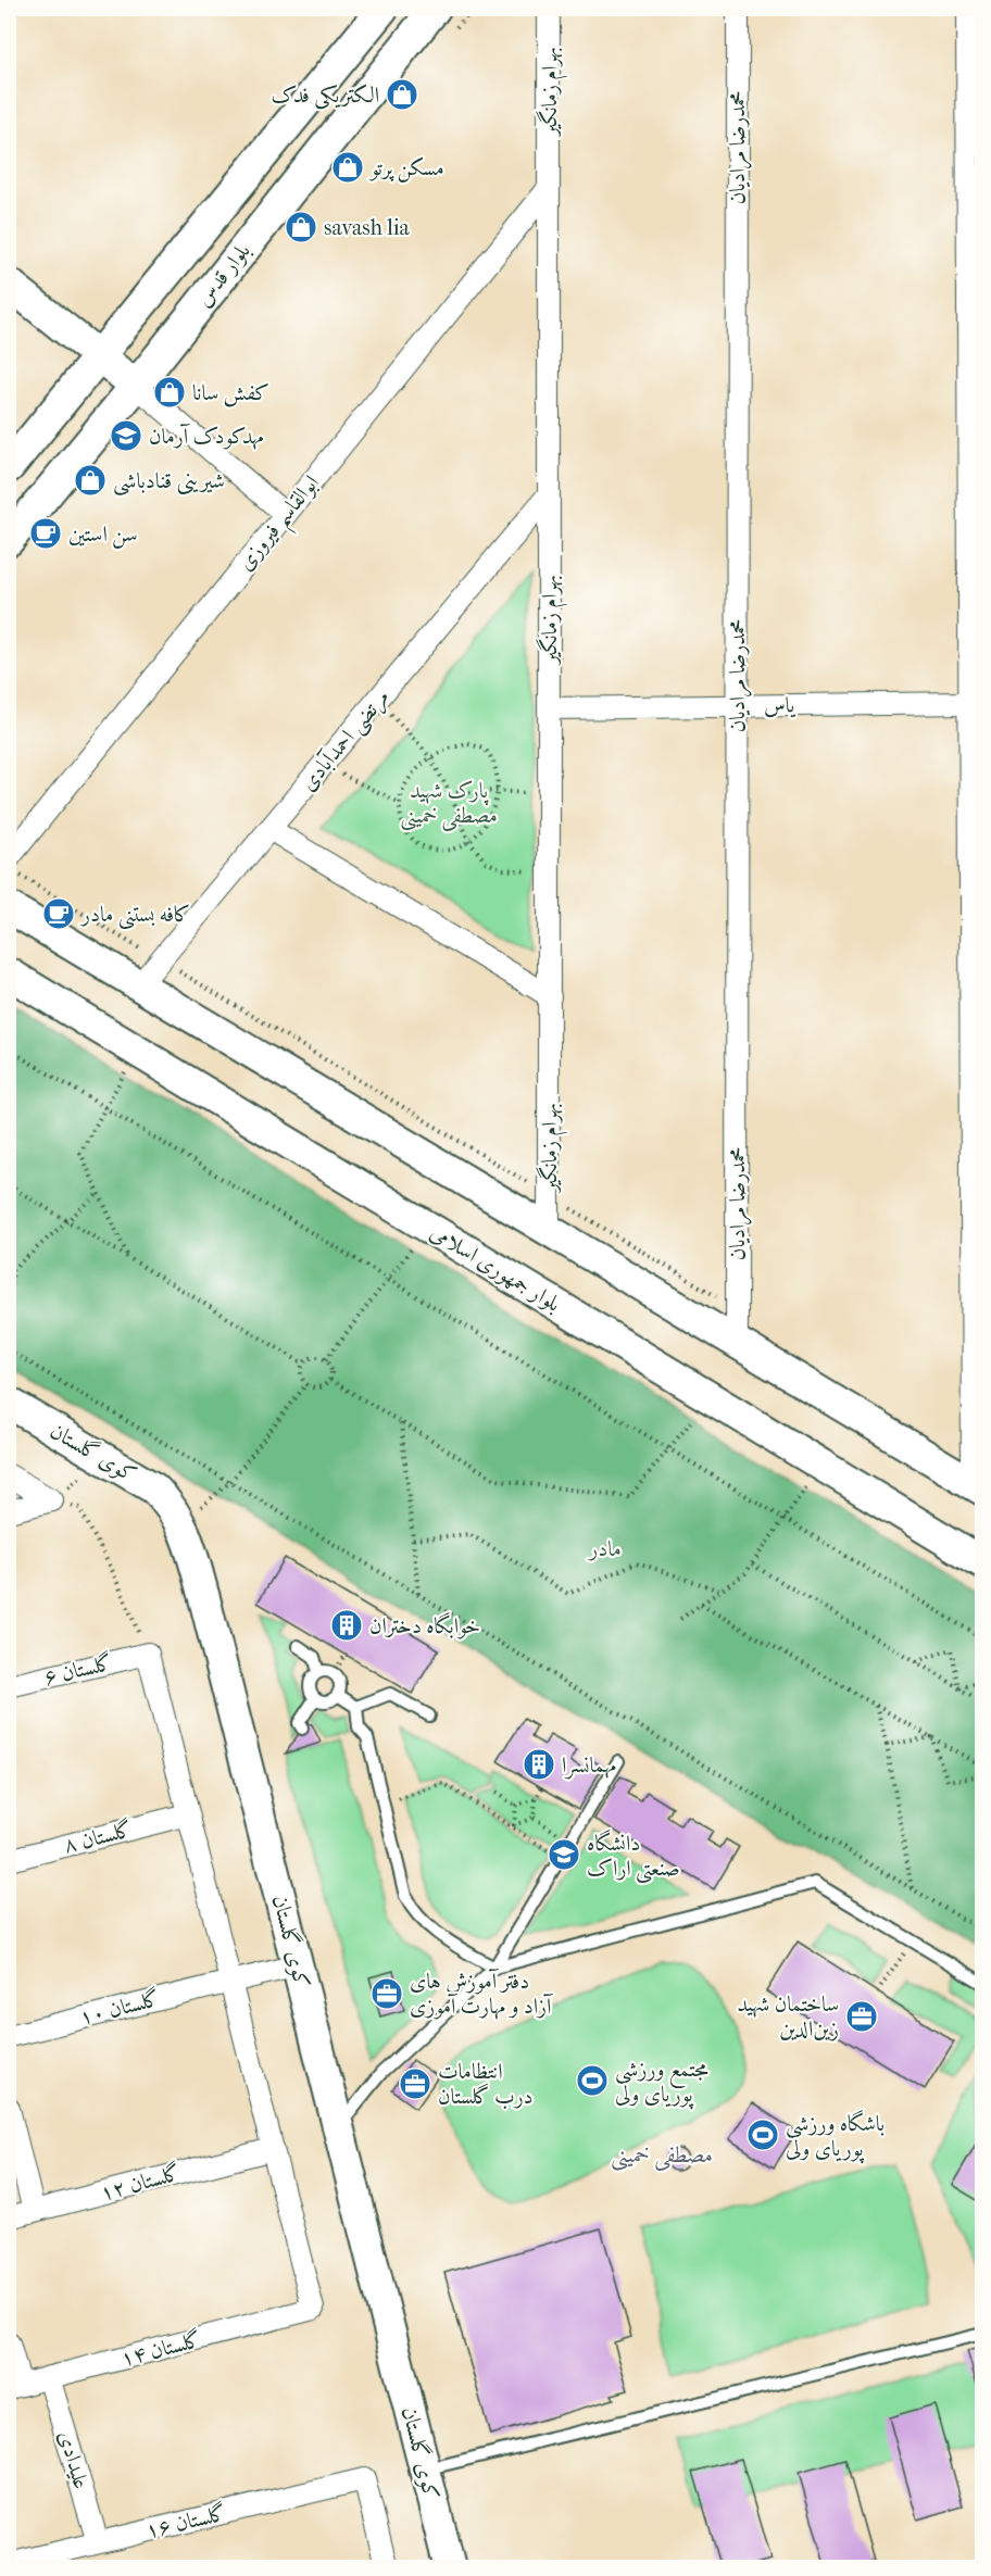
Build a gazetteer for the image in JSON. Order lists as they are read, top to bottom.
{
  "streets": {
    "main road": ["بلوار قدس", "بلوار جمهوری اسلامی", "کوی گلستان"],
    "street": [
      "بهرام زمانگیر",
      "محمدرضا مرادیان",
      "ابوالقاسم فیروزی",
      "یاس",
      "مرتضی احمدآبادی",
      "گلستان ۶",
      "گلستان ۸",
      "گلستان ۱۰",
      "گلستان ۱۲",
      "گلستان ۱۴",
      "علیدادی",
      "گلستان ۱۶"
    ]
  },
  "crossings": [
    ["بهرام زمانگیر", "ابوالقاسم فیروزی"],
    ["بهرام زمانگیر", "یاس"],
    ["بهرام زمانگیر", "مرتضی احمدآبادی"],
    ["محمدرضا مرادیان", "یاس"],
    ["کوی گلستان", "گلستان ۱۰"],
    ["گلستان ۱۲", "گلستان ۱۴"],
    ["گلستان ۱۴", "علیدادی"],
    ["علیدادی", "گلستان ۱۶"]
  ],
  "districts": ["مصطفی خمینی"],
  "parks": ["پارک شهید مصطفی خمینی", "مادر"],
  "places": {
    "shop": [
      "الکتریکی فدک",
      "مسکن پرتو",
      "savash lia",
      "کفش سانا",
      "شیرینی قنادباشی"
    ],
    "school or university": ["مهدکودک آرمان", "دانشگاه صنعتی اراک"],
    "cafe": ["سن استین", "کافه بستنی مادر"],
    "building": ["خوابگاه دختران", "مهمانسرا"],
    "office": ["دفتر آموزش های آزاد و مهارت آموزی", "ساختمان شهید زین‌الدین", "انتظامات درب گلستان"],
    "sports": ["مجتمع ورزشی پوریای ولی", "باشگاه ورزشی پوریای ولی"]
  }
}
